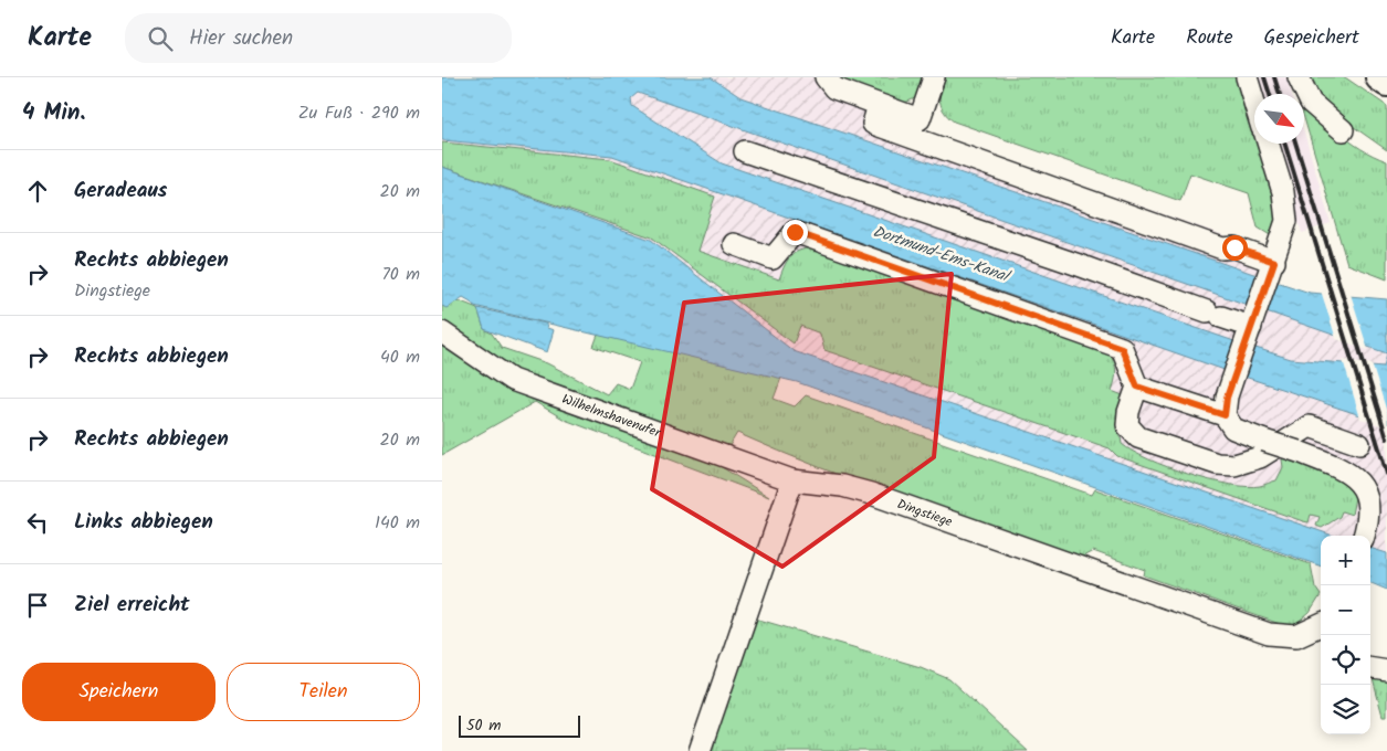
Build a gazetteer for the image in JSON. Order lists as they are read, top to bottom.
{
  "streets": {
    "street": ["Wilhelmshavenufer", "Dingstiege"]
  },
  "crossings": [
    ["Wilhelmshavenufer", "Dingstiege"]
  ],
  "water": ["Dortmund-Ems-Kanal"],
  "scale_bar": "50 m",
  "north": "bottom right",
  "page": {
    "header": "Karte",
    "search": "Hier suchen",
    "nav": ["Karte", "Route", "Gespeichert"],
    "heading": ["4 Min.", "Zu Fuß · 290 m"],
    "list": [
      ["Geradeaus", "20 m"],
      ["Rechts abbiegen", "Dingstiege", "70 m"],
      ["Rechts abbiegen", "40 m"],
      ["Rechts abbiegen", "20 m"],
      ["Links abbiegen", "140 m"],
      "Ziel erreicht"
    ],
    "map_buttons": ["+", "−"],
    "buttons": ["Speichern", "Teilen"],
    "scale": "50 m"
  }
}
